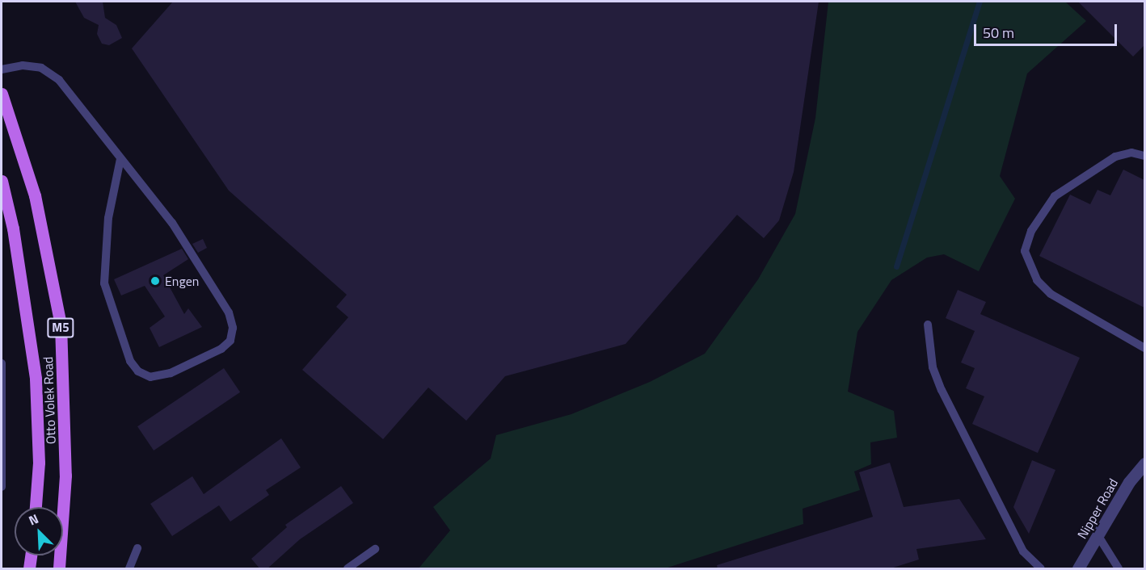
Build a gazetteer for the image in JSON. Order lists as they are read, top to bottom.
{
  "streets": {
    "main road": ["M5", "Otto Volek Road"],
    "street": ["Nipper Road"]
  },
  "places": ["Engen"],
  "scale_bar": "50 m",
  "north": "top left"
}
